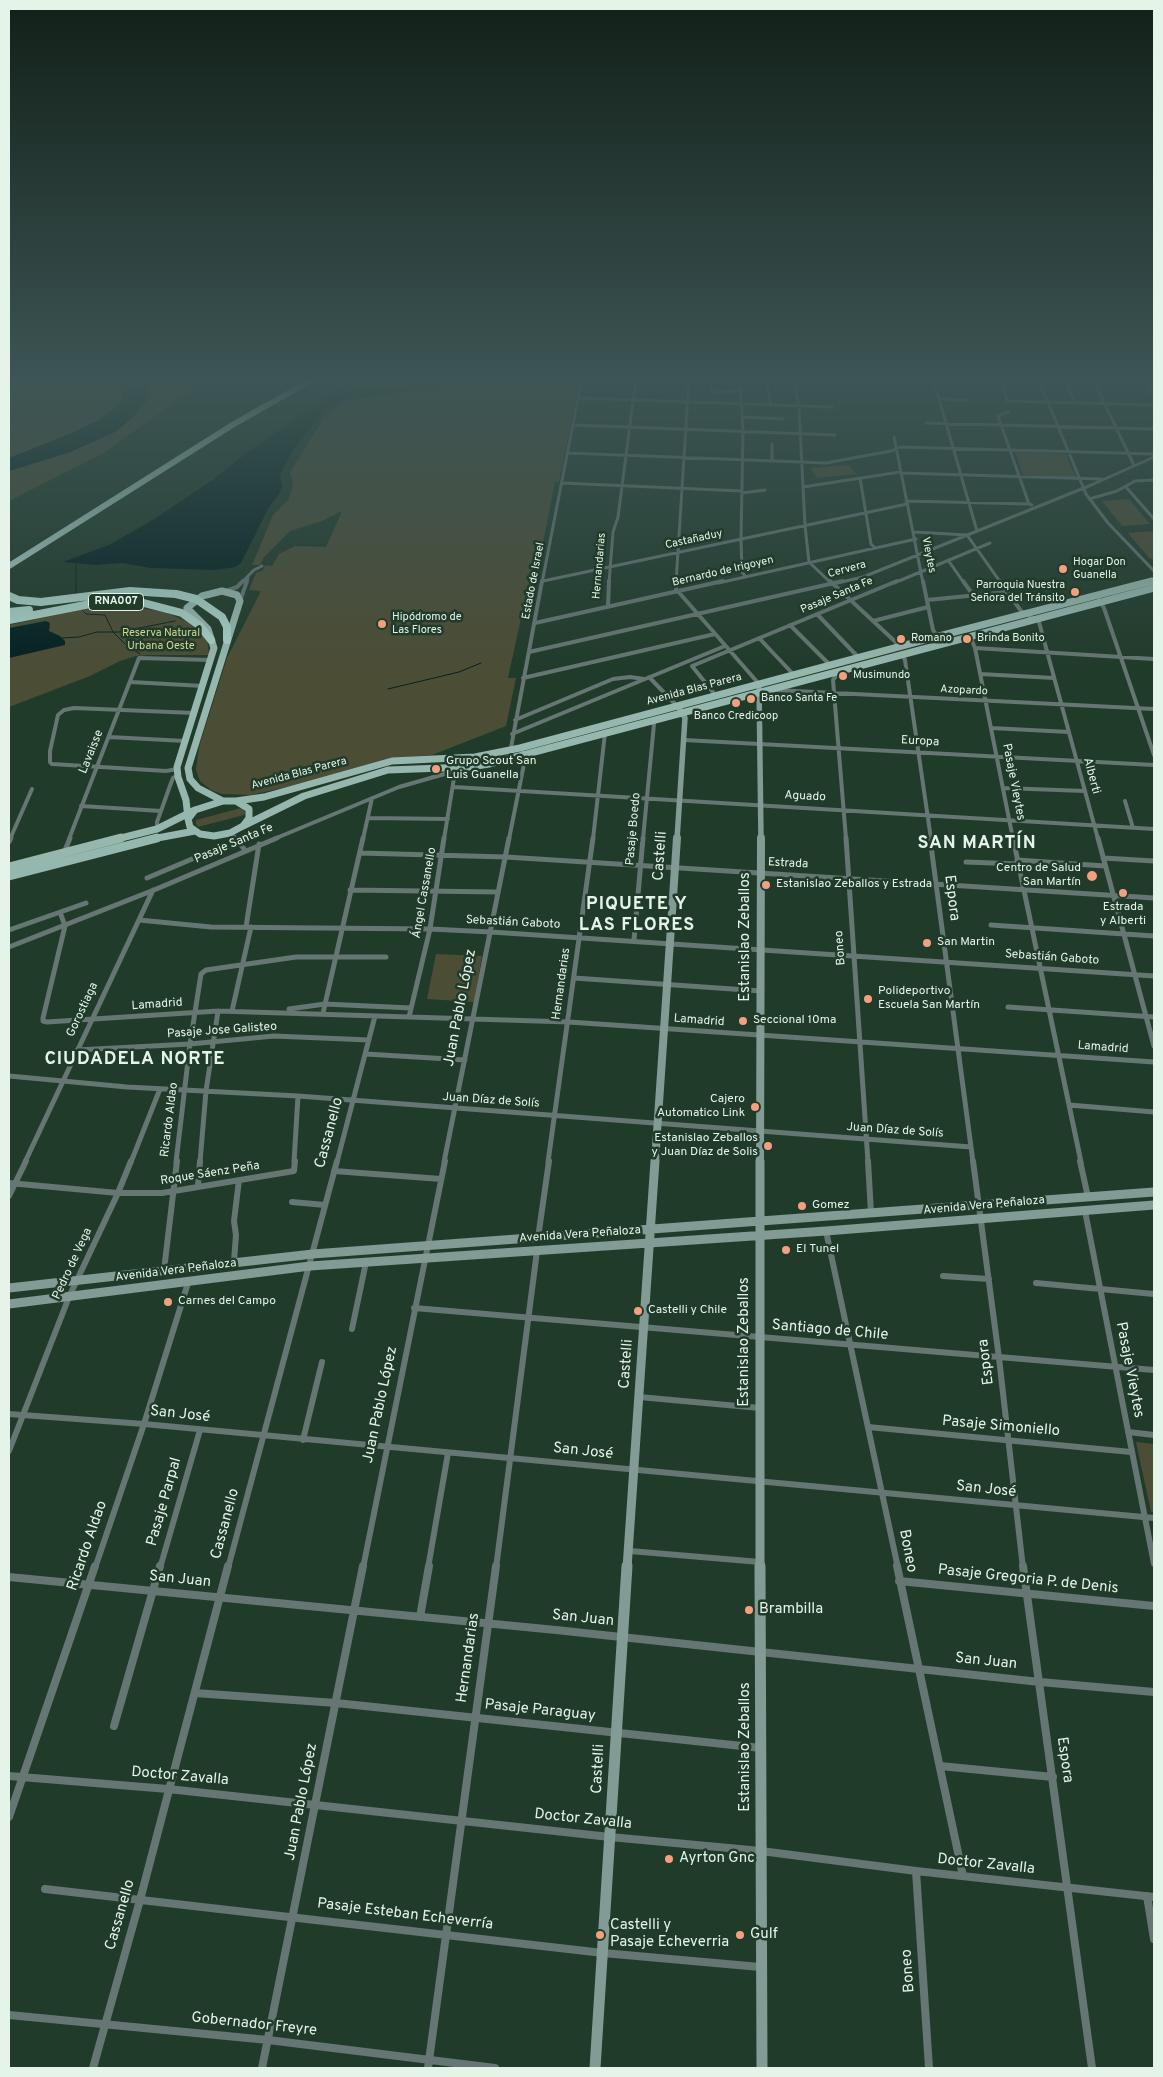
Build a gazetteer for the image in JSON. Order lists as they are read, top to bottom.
{
  "streets": {
    "highway": ["RNA007"],
    "main road": [
      "Avenida Blas Parera",
      "Castelli",
      "Estanislao Zeballos",
      "Avenida Vera Peñaloza"
    ],
    "street": [
      "Castañaduy",
      "Vieytes",
      "Hernandarias",
      "Cervera",
      "Bernardo de Irigoyen",
      "Estado de Israel",
      "Pasaje Santa Fe",
      "Azopardo",
      "Europa",
      "Lavaisse",
      "Alberti",
      "Pasaje Vieytes",
      "Aguado",
      "Pasaje Boedo",
      "Estrada",
      "Ángel Cassanello",
      "Espora",
      "Sebastián Gaboto",
      "Boneo",
      "Lamadrid",
      "Juan Pablo López",
      "Gorostiaga",
      "Pasaje Jose Galisteo",
      "Juan Díaz de Solís",
      "Ricardo Aldao",
      "Cassanello",
      "Roque Sáenz Peña",
      "Pedro de Vega",
      "Santiago de Chile",
      "San José",
      "Pasaje Simoniello",
      "Pasaje Parpal",
      "San Juan",
      "Pasaje Gregoria P. de Denis",
      "Pasaje Paraguay",
      "Doctor Zavalla",
      "Pasaje Esteban Echeverría",
      "Gobernador Freyre"
    ]
  },
  "crossings": [
    ["Castañaduy", "Vieytes"],
    ["Castañaduy", "Hernandarias"],
    ["Castañaduy", "Estado de Israel"],
    ["Vieytes", "Cervera"],
    ["Vieytes", "Bernardo de Irigoyen"],
    ["Vieytes", "Pasaje Santa Fe"],
    ["Vieytes", "Avenida Blas Parera"],
    ["Hernandarias", "Bernardo de Irigoyen"],
    ["Hernandarias", "Avenida Blas Parera"],
    ["Hernandarias", "Aguado"],
    ["Hernandarias", "Estrada"],
    ["Hernandarias", "Sebastián Gaboto"],
    ["Hernandarias", "Lamadrid"],
    ["Hernandarias", "Juan Díaz de Solís"],
    ["Hernandarias", "Avenida Vera Peñaloza"],
    ["Hernandarias", "Santiago de Chile"],
    ["Hernandarias", "San José"],
    ["Hernandarias", "San Juan"],
    ["Hernandarias", "Pasaje Paraguay"],
    ["Hernandarias", "Doctor Zavalla"],
    ["Hernandarias", "Pasaje Esteban Echeverría"],
    ["Hernandarias", "Gobernador Freyre"],
    ["Cervera", "Estado de Israel"],
    ["Bernardo de Irigoyen", "Estado de Israel"],
    ["Estado de Israel", "Avenida Blas Parera"],
    ["Pasaje Santa Fe", "Avenida Blas Parera"],
    ["Pasaje Santa Fe", "Ángel Cassanello"],
    ["Pasaje Santa Fe", "Lamadrid"],
    ["Pasaje Santa Fe", "Gorostiaga"],
    ["Avenida Blas Parera", "Azopardo"],
    ["Avenida Blas Parera", "Alberti"],
    ["Avenida Blas Parera", "Pasaje Vieytes"],
    ["Avenida Blas Parera", "Pasaje Boedo"],
    ["Avenida Blas Parera", "Castelli"],
    ["Avenida Blas Parera", "Espora"],
    ["Avenida Blas Parera", "Estanislao Zeballos"],
    ["Avenida Blas Parera", "Boneo"],
    ["Avenida Blas Parera", "Juan Pablo López"],
    ["Azopardo", "Alberti"],
    ["Azopardo", "Pasaje Vieytes"],
    ["Azopardo", "Espora"],
    ["Azopardo", "Boneo"],
    ["Europa", "Alberti"],
    ["Europa", "Pasaje Vieytes"],
    ["Europa", "Castelli"],
    ["Europa", "Espora"],
    ["Europa", "Estanislao Zeballos"],
    ["Europa", "Boneo"],
    ["Alberti", "Aguado"],
    ["Alberti", "Estrada"],
    ["Alberti", "Sebastián Gaboto"],
    ["Pasaje Vieytes", "Aguado"],
    ["Pasaje Vieytes", "Estrada"],
    ["Pasaje Vieytes", "Sebastián Gaboto"],
    ["Pasaje Vieytes", "Lamadrid"],
    ["Pasaje Vieytes", "Avenida Vera Peñaloza"],
    ["Pasaje Vieytes", "Santiago de Chile"],
    ["Pasaje Vieytes", "San José"],
    ["Pasaje Vieytes", "Pasaje Simoniello"],
    ["Aguado", "Pasaje Boedo"],
    ["Aguado", "Castelli"],
    ["Aguado", "Ángel Cassanello"],
    ["Aguado", "Espora"],
    ["Aguado", "Estanislao Zeballos"],
    ["Aguado", "Boneo"],
    ["Aguado", "Juan Pablo López"],
    ["Pasaje Boedo", "Estrada"],
    ["Pasaje Boedo", "Sebastián Gaboto"],
    ["Castelli", "Estrada"],
    ["Castelli", "Sebastián Gaboto"],
    ["Castelli", "Lamadrid"],
    ["Castelli", "Juan Díaz de Solís"],
    ["Castelli", "Avenida Vera Peñaloza"],
    ["Castelli", "Santiago de Chile"],
    ["Castelli", "San José"],
    ["Castelli", "San Juan"],
    ["Castelli", "Pasaje Paraguay"],
    ["Castelli", "Doctor Zavalla"],
    ["Castelli", "Pasaje Esteban Echeverría"],
    ["Estrada", "Ángel Cassanello"],
    ["Estrada", "Espora"],
    ["Estrada", "Estanislao Zeballos"],
    ["Estrada", "Boneo"],
    ["Estrada", "Juan Pablo López"],
    ["Ángel Cassanello", "Sebastián Gaboto"],
    ["Ángel Cassanello", "Lamadrid"],
    ["Espora", "Sebastián Gaboto"],
    ["Espora", "Lamadrid"],
    ["Espora", "Juan Díaz de Solís"],
    ["Espora", "Avenida Vera Peñaloza"],
    ["Espora", "Santiago de Chile"],
    ["Espora", "San José"],
    ["Espora", "Pasaje Simoniello"],
    ["Espora", "San Juan"],
    ["Espora", "Pasaje Gregoria P. de Denis"],
    ["Espora", "Doctor Zavalla"],
    ["Sebastián Gaboto", "Estanislao Zeballos"],
    ["Sebastián Gaboto", "Boneo"],
    ["Sebastián Gaboto", "Juan Pablo López"],
    ["Sebastián Gaboto", "Gorostiaga"],
    ["Estanislao Zeballos", "Lamadrid"],
    ["Estanislao Zeballos", "Juan Díaz de Solís"],
    ["Estanislao Zeballos", "Avenida Vera Peñaloza"],
    ["Estanislao Zeballos", "Santiago de Chile"],
    ["Estanislao Zeballos", "San José"],
    ["Estanislao Zeballos", "San Juan"],
    ["Estanislao Zeballos", "Pasaje Paraguay"],
    ["Estanislao Zeballos", "Doctor Zavalla"],
    ["Estanislao Zeballos", "Pasaje Esteban Echeverría"],
    ["Boneo", "Lamadrid"],
    ["Boneo", "Juan Díaz de Solís"],
    ["Boneo", "Avenida Vera Peñaloza"],
    ["Boneo", "Santiago de Chile"],
    ["Boneo", "San José"],
    ["Boneo", "Pasaje Simoniello"],
    ["Boneo", "San Juan"],
    ["Boneo", "Pasaje Gregoria P. de Denis"],
    ["Boneo", "Doctor Zavalla"],
    ["Lamadrid", "Juan Pablo López"],
    ["Lamadrid", "Gorostiaga"],
    ["Lamadrid", "Ricardo Aldao"],
    ["Lamadrid", "Cassanello"],
    ["Juan Pablo López", "Juan Díaz de Solís"],
    ["Juan Pablo López", "Avenida Vera Peñaloza"],
    ["Juan Pablo López", "Santiago de Chile"],
    ["Juan Pablo López", "San José"],
    ["Juan Pablo López", "San Juan"],
    ["Juan Pablo López", "Pasaje Paraguay"],
    ["Juan Pablo López", "Doctor Zavalla"],
    ["Juan Pablo López", "Pasaje Esteban Echeverría"],
    ["Juan Pablo López", "Gobernador Freyre"],
    ["Gorostiaga", "Pasaje Jose Galisteo"],
    ["Gorostiaga", "Juan Díaz de Solís"],
    ["Gorostiaga", "Roque Sáenz Peña"],
    ["Pasaje Jose Galisteo", "Ricardo Aldao"],
    ["Pasaje Jose Galisteo", "Cassanello"],
    ["Juan Díaz de Solís", "Ricardo Aldao"],
    ["Juan Díaz de Solís", "Cassanello"],
    ["Juan Díaz de Solís", "Roque Sáenz Peña"],
    ["Juan Díaz de Solís", "Pedro de Vega"],
    ["Ricardo Aldao", "Roque Sáenz Peña"],
    ["Ricardo Aldao", "Avenida Vera Peñaloza"],
    ["Ricardo Aldao", "San José"],
    ["Ricardo Aldao", "San Juan"],
    ["Ricardo Aldao", "Doctor Zavalla"],
    ["Cassanello", "Avenida Vera Peñaloza"],
    ["Cassanello", "San José"],
    ["Cassanello", "San Juan"],
    ["Cassanello", "Pasaje Paraguay"],
    ["Cassanello", "Doctor Zavalla"],
    ["Cassanello", "Pasaje Esteban Echeverría"],
    ["Cassanello", "Gobernador Freyre"],
    ["Roque Sáenz Peña", "Pedro de Vega"],
    ["Avenida Vera Peñaloza", "Pedro de Vega"],
    ["Pedro de Vega", "San José"],
    ["San José", "Pasaje Parpal"],
    ["Pasaje Parpal", "San Juan"]
  ],
  "districts": ["SAN MARTÍN", "PIQUETE Y LAS FLORES", "CIUDADELA NORTE"],
  "parks": ["Reserva Natural Urbana Oeste"],
  "places": [
    "Hogar Don Guanella",
    "Parroquia Nuestra Señora del Tránsito",
    "Hipódromo de Las Flores",
    "Romano",
    "Brinda Bonito",
    "Musimundo",
    "Banco Santa Fe",
    "Banco Credicoop",
    "Grupo Scout San Luis Guanella",
    "Centro de Salud San Martín",
    "Estanislao Zeballos y Estrada",
    "Estrada y Alberti",
    "San Martin",
    "Polideportivo Escuela San Martín",
    "Seccional 10ma",
    "Cajero Automatico Link",
    "Estanislao Zeballos y Juan Díaz de Solis",
    "Gomez",
    "El Tunel",
    "Carnes del Campo",
    "Castelli y Chile",
    "Brambilla",
    "Ayrton Gnc",
    "Castelli y Pasaje Echeverria",
    "Gulf"
  ]
}
